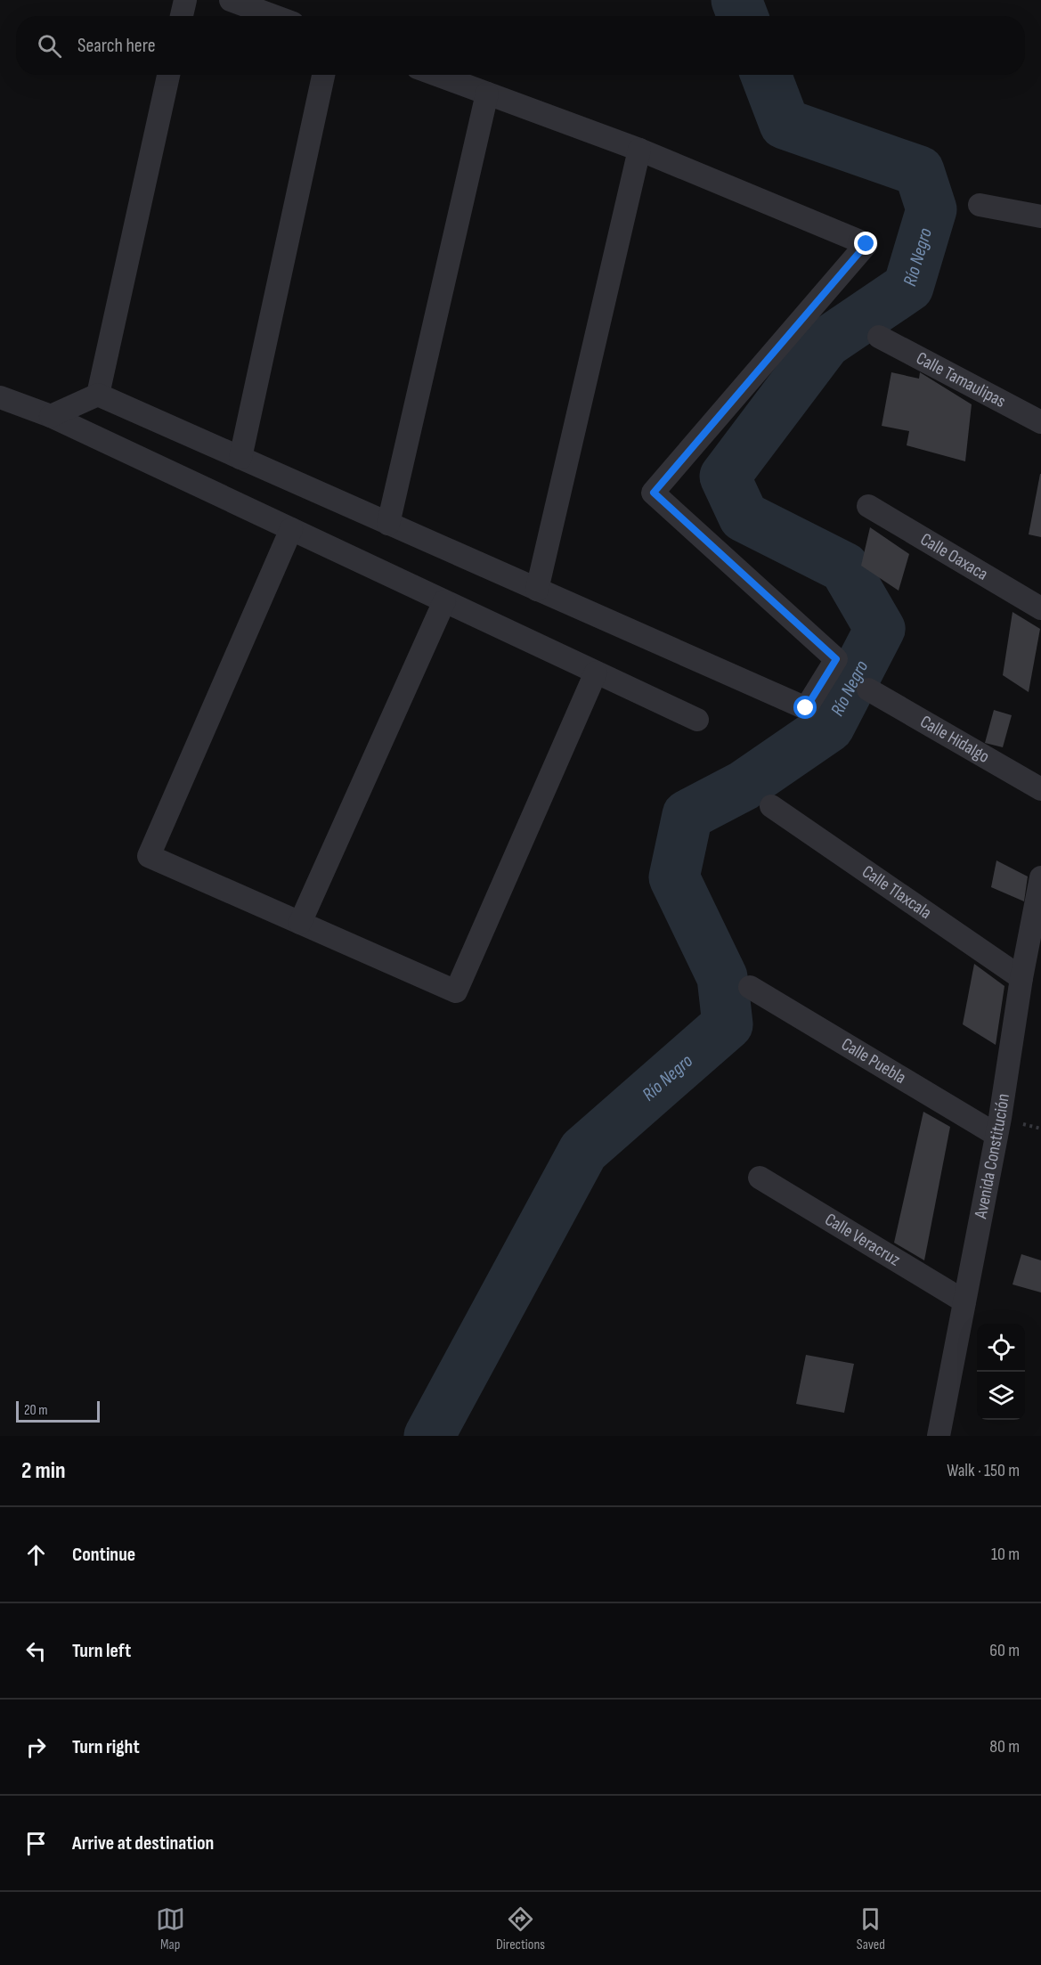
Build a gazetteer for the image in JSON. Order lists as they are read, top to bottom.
{
  "streets": {
    "street": [
      "Calle Tamaulipas",
      "Calle Oaxaca",
      "Calle Hidalgo",
      "Calle Tlaxcala",
      "Calle Puebla",
      "Avenida Constitución",
      "Calle Veracruz"
    ]
  },
  "crossings": [
    ["Calle Tlaxcala", "Avenida Constitución"],
    ["Calle Puebla", "Avenida Constitución"],
    ["Avenida Constitución", "Calle Veracruz"]
  ],
  "water": ["Río Negro"],
  "scale_bar": "20 m",
  "page": {
    "search": "Search here",
    "scale": "20 m",
    "heading": ["2 min", "Walk · 150 m"],
    "list": [
      ["Continue", "10 m"],
      ["Turn left", "60 m"],
      ["Turn right", "80 m"],
      "Arrive at destination"
    ],
    "nav": ["Map", "Directions", "Saved"]
  }
}
